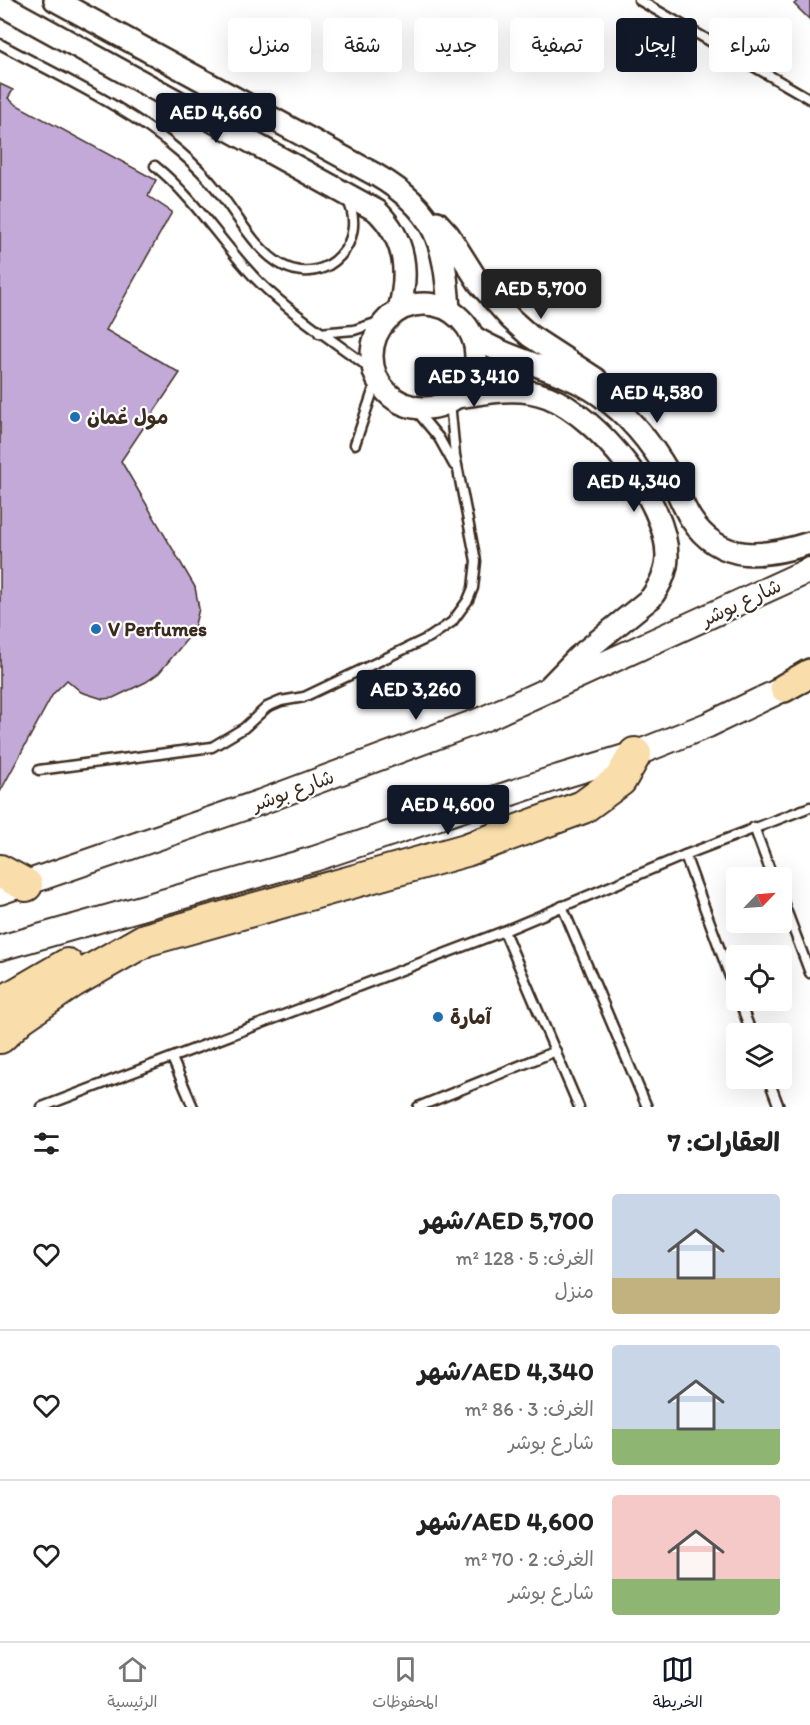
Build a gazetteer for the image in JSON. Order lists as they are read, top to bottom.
{
  "streets": {
    "main road": ["شارع بوشر"]
  },
  "places": ["مول عُمان", "V Perfumes", "آمارة"],
  "north": "top right",
  "page": {
    "chip": [
      "شراء",
      "إيجار",
      "تصفية",
      "جديد",
      "شقة",
      "منزل"
    ],
    "price": [
      "AED 4,660",
      "AED 5,700",
      "AED 3,410",
      "AED 4,580",
      "AED 4,340",
      "AED 3,260",
      "AED 4,600"
    ],
    "heading": "العقارات: 7",
    "list": [
      {
        "name": "AED 5,700/شهر",
        "note": "الغرف: 5 · 128 m² · منزل"
      },
      {
        "name": "AED 4,340/شهر",
        "note": "الغرف: 3 · 86 m² · شارع بوشر"
      },
      {
        "name": "AED 4,600/شهر",
        "note": "الغرف: 2 · 70 m² · شارع بوشر"
      }
    ],
    "tabs": ["الخريطة", "المحفوظات", "الرئيسية"]
  }
}
